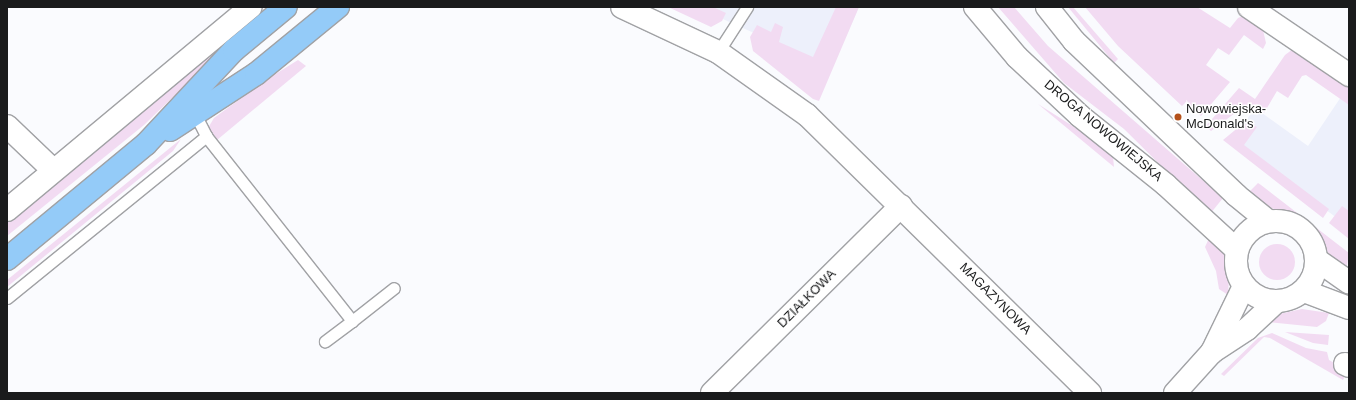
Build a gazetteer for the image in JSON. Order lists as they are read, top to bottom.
{
  "streets": {
    "street": ["DROGA NOWOWIEJSKA", "DZIAŁKOWA", "MAGAZYNOWA"]
  },
  "crossings": [
    ["DZIAŁKOWA", "MAGAZYNOWA"]
  ],
  "places": ["Nowowiejska- McDonald's"]
}
